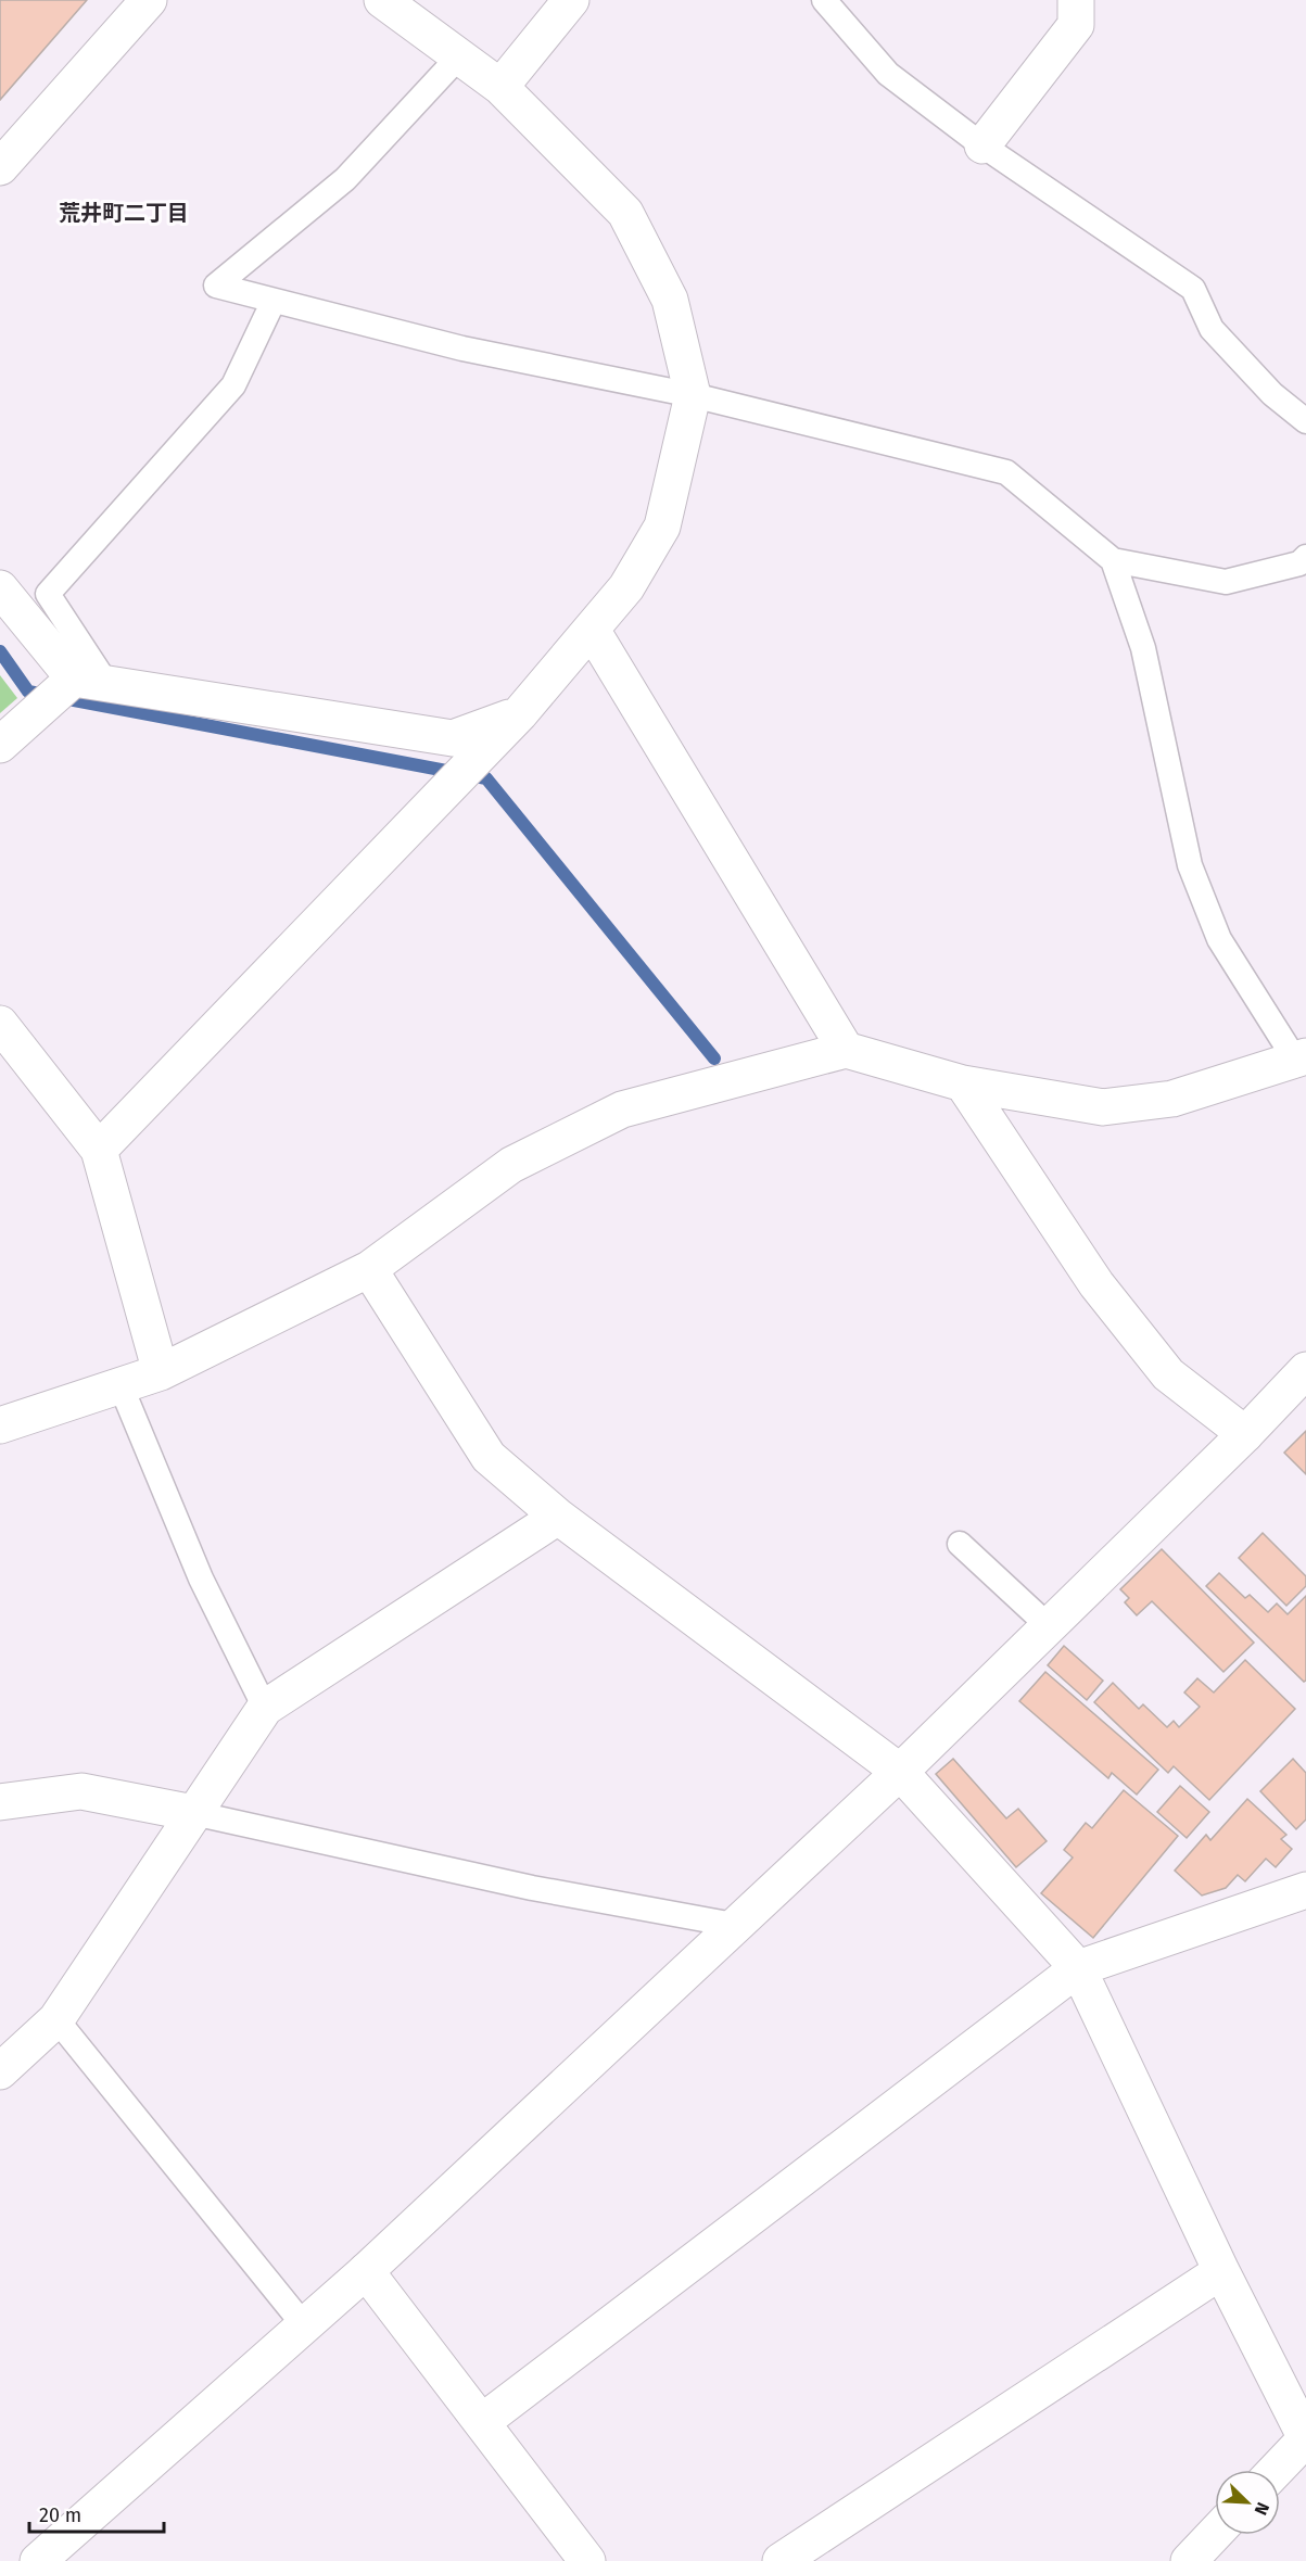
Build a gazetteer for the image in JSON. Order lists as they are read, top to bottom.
{
  "districts": ["荒井町二丁目"],
  "scale_bar": "20 m",
  "north": "bottom right"
}
